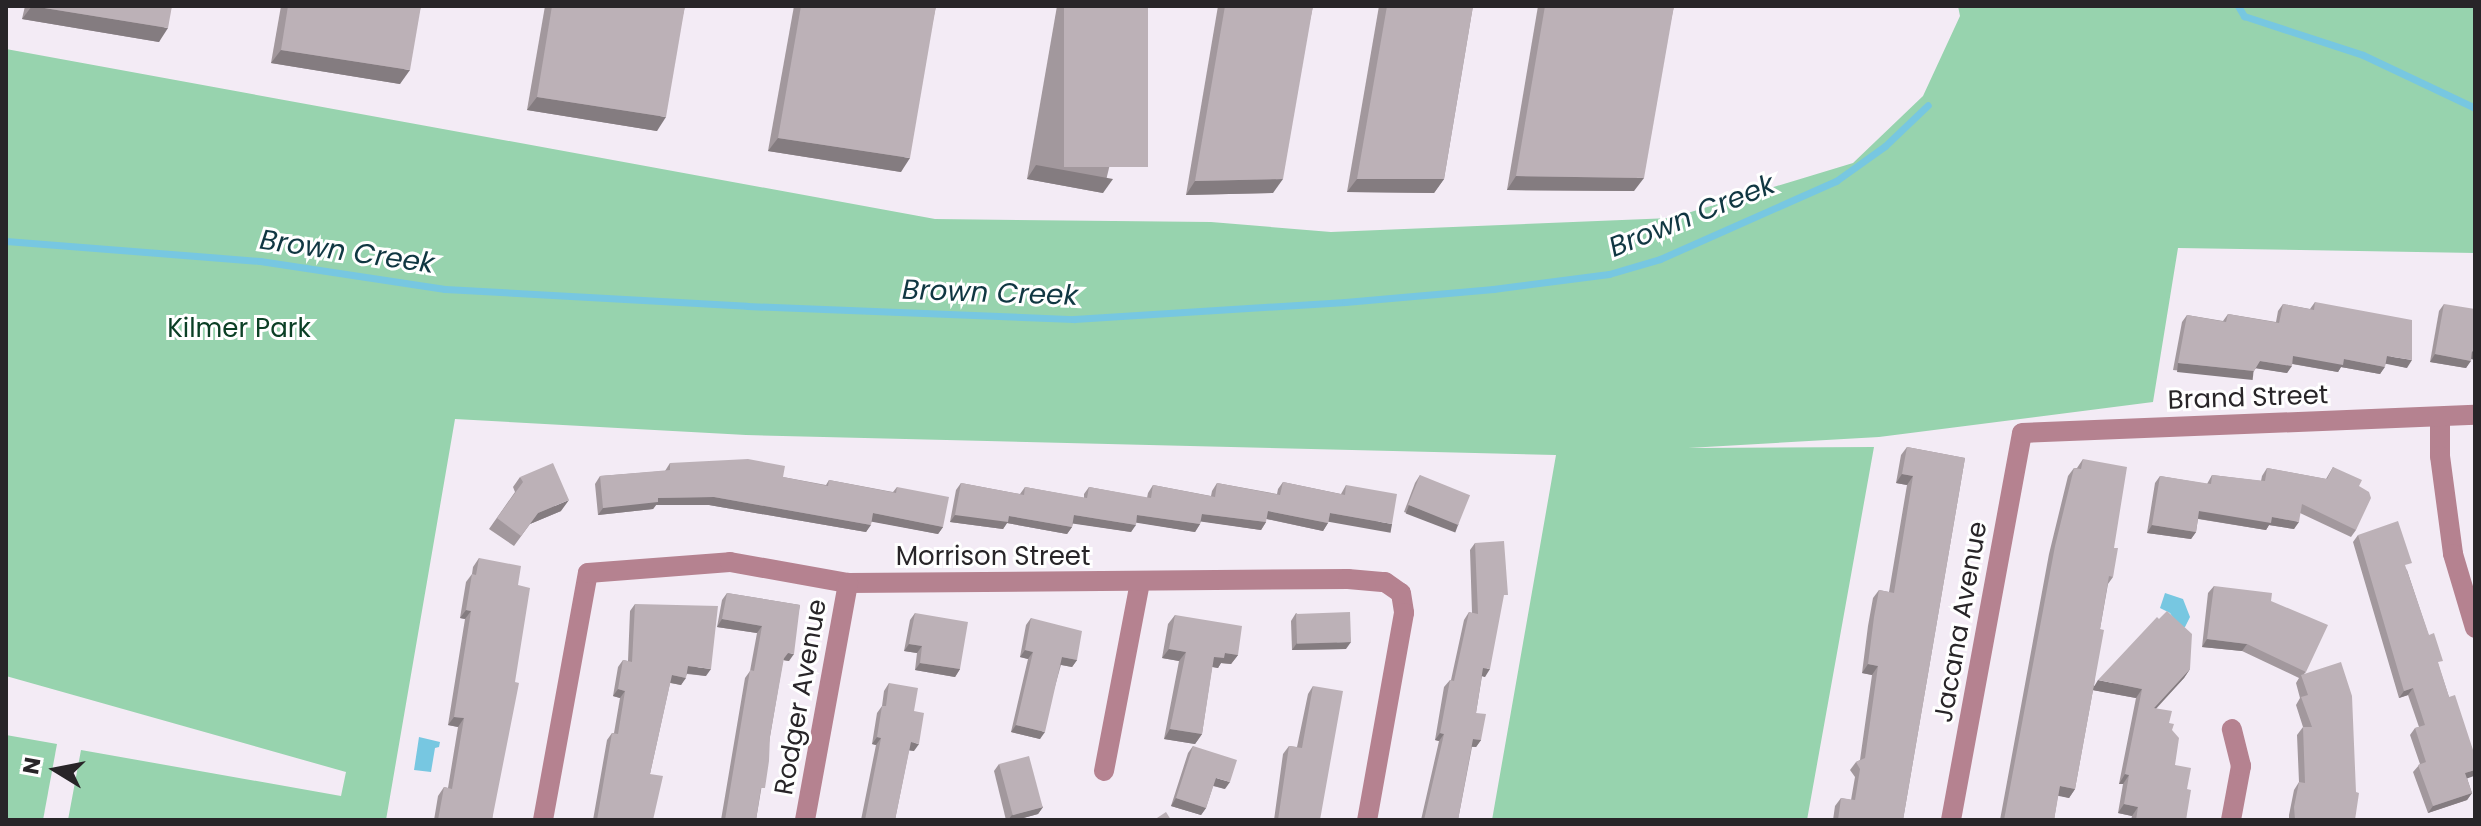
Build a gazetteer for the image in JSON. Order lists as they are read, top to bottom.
{
  "streets": {
    "street": [
      "Brand Street",
      "Morrison Street",
      "Jacana Avenue",
      "Rodger Avenue"
    ]
  },
  "crossings": [
    ["Brand Street", "Jacana Avenue"],
    ["Morrison Street", "Rodger Avenue"]
  ],
  "water": ["Brown Creek"],
  "parks": ["Kilmer Park"],
  "north": "left"
}
